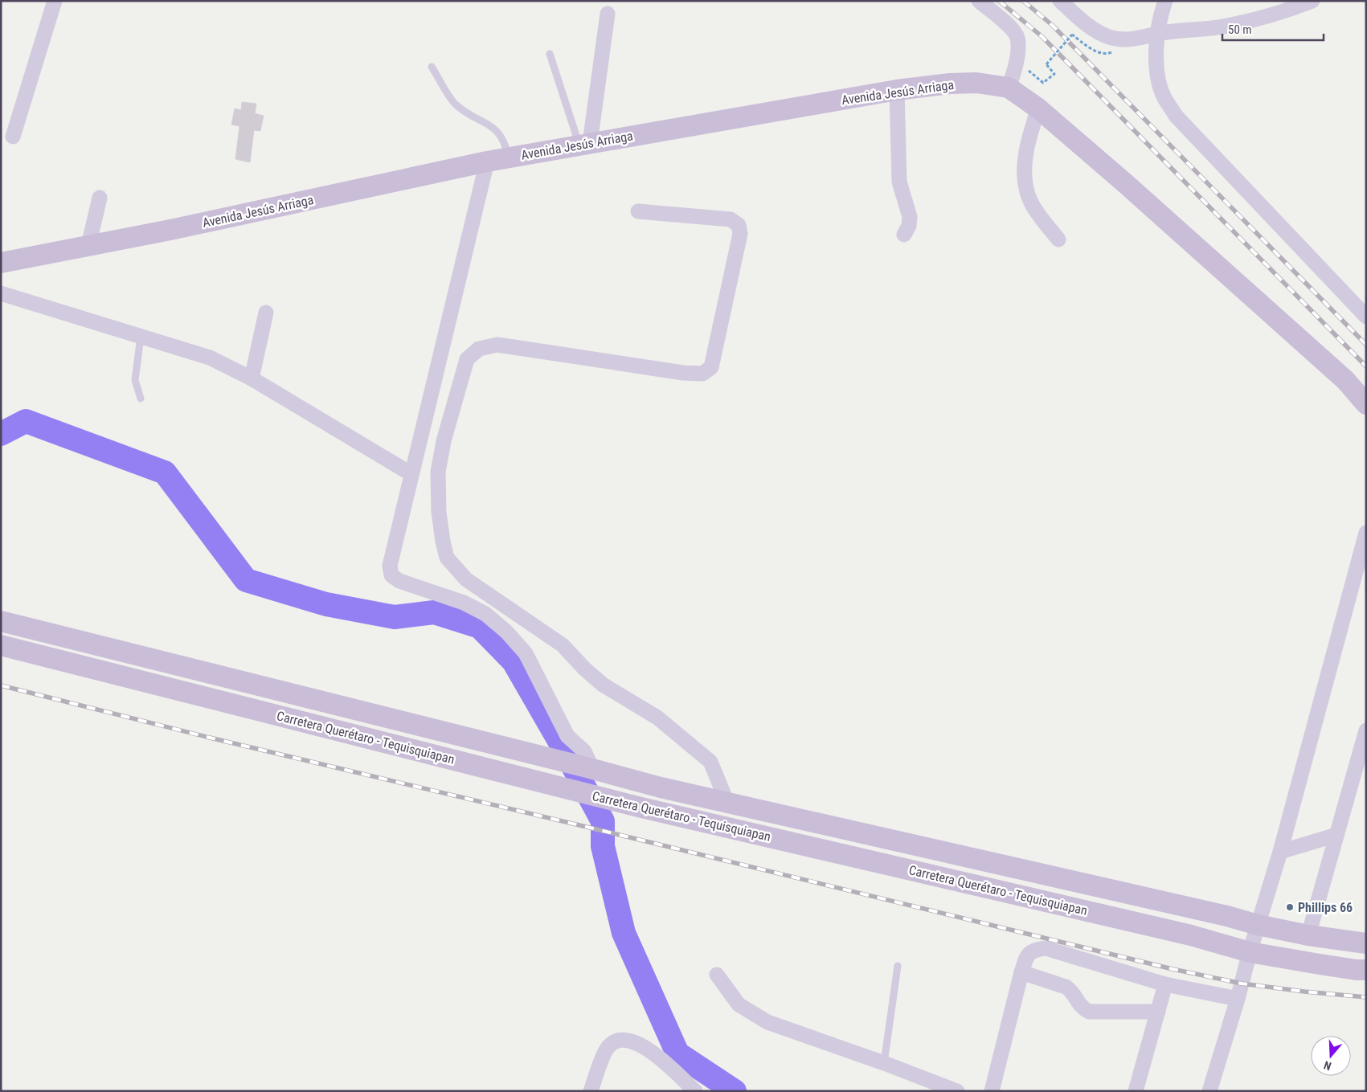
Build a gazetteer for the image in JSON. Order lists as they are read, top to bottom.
{
  "streets": {
    "main road": ["Avenida Jesús Arriaga", "Carretera Querétaro - Tequisquiapan"]
  },
  "places": ["Phillips 66"],
  "scale_bar": "50 m",
  "north": "bottom"
}
